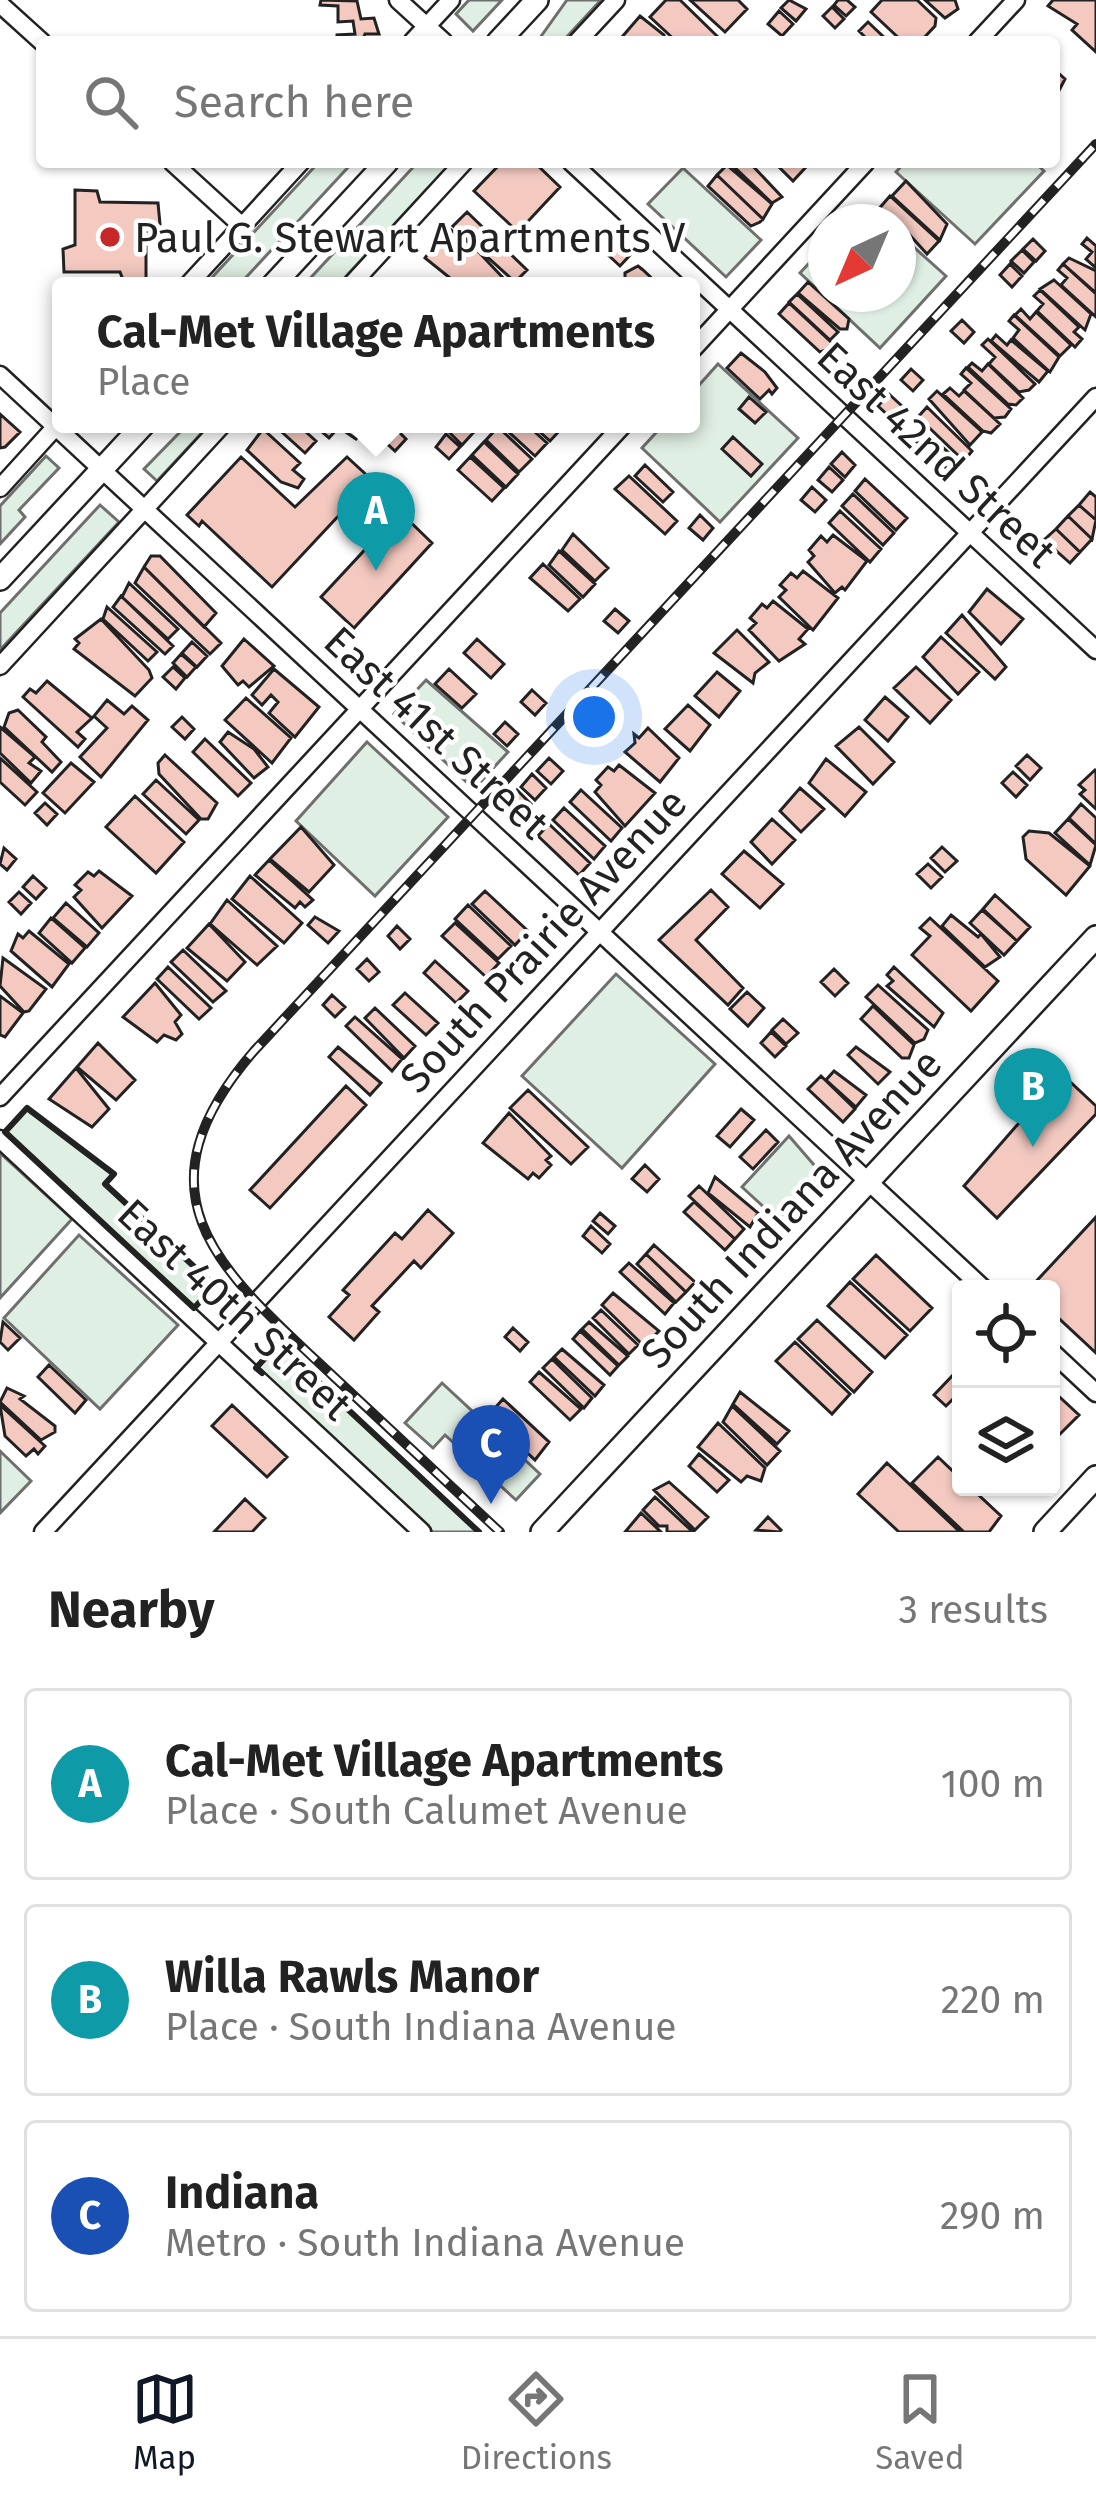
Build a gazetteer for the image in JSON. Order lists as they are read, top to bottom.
{
  "streets": {
    "street": [
      "East 42nd Street",
      "East 41st Street",
      "South Prairie Avenue",
      "South Indiana Avenue",
      "East 40th Street"
    ]
  },
  "crossings": [
    ["East 42nd Street", "South Prairie Avenue"],
    ["East 41st Street", "South Prairie Avenue"],
    ["East 41st Street", "South Indiana Avenue"],
    ["South Prairie Avenue", "East 40th Street"]
  ],
  "places": ["Paul G. Stewart Apartments V"],
  "north": "bottom left",
  "page": {
    "search": "Search here",
    "popup": ["Cal-Met Village Apartments", "Place"],
    "pins": ["A", "B", "C"],
    "heading": ["Nearby", "3 results"],
    "list": [
      {
        "mark": "A",
        "name": "Cal-Met Village Apartments",
        "note": "Place · South Calumet Avenue",
        "value": "100 m"
      },
      {
        "mark": "B",
        "name": "Willa Rawls Manor",
        "note": "Place · South Indiana Avenue",
        "value": "220 m"
      },
      {
        "mark": "C",
        "name": "Indiana",
        "note": "Metro · South Indiana Avenue",
        "value": "290 m"
      }
    ],
    "nav": ["Map", "Directions", "Saved"]
  }
}
